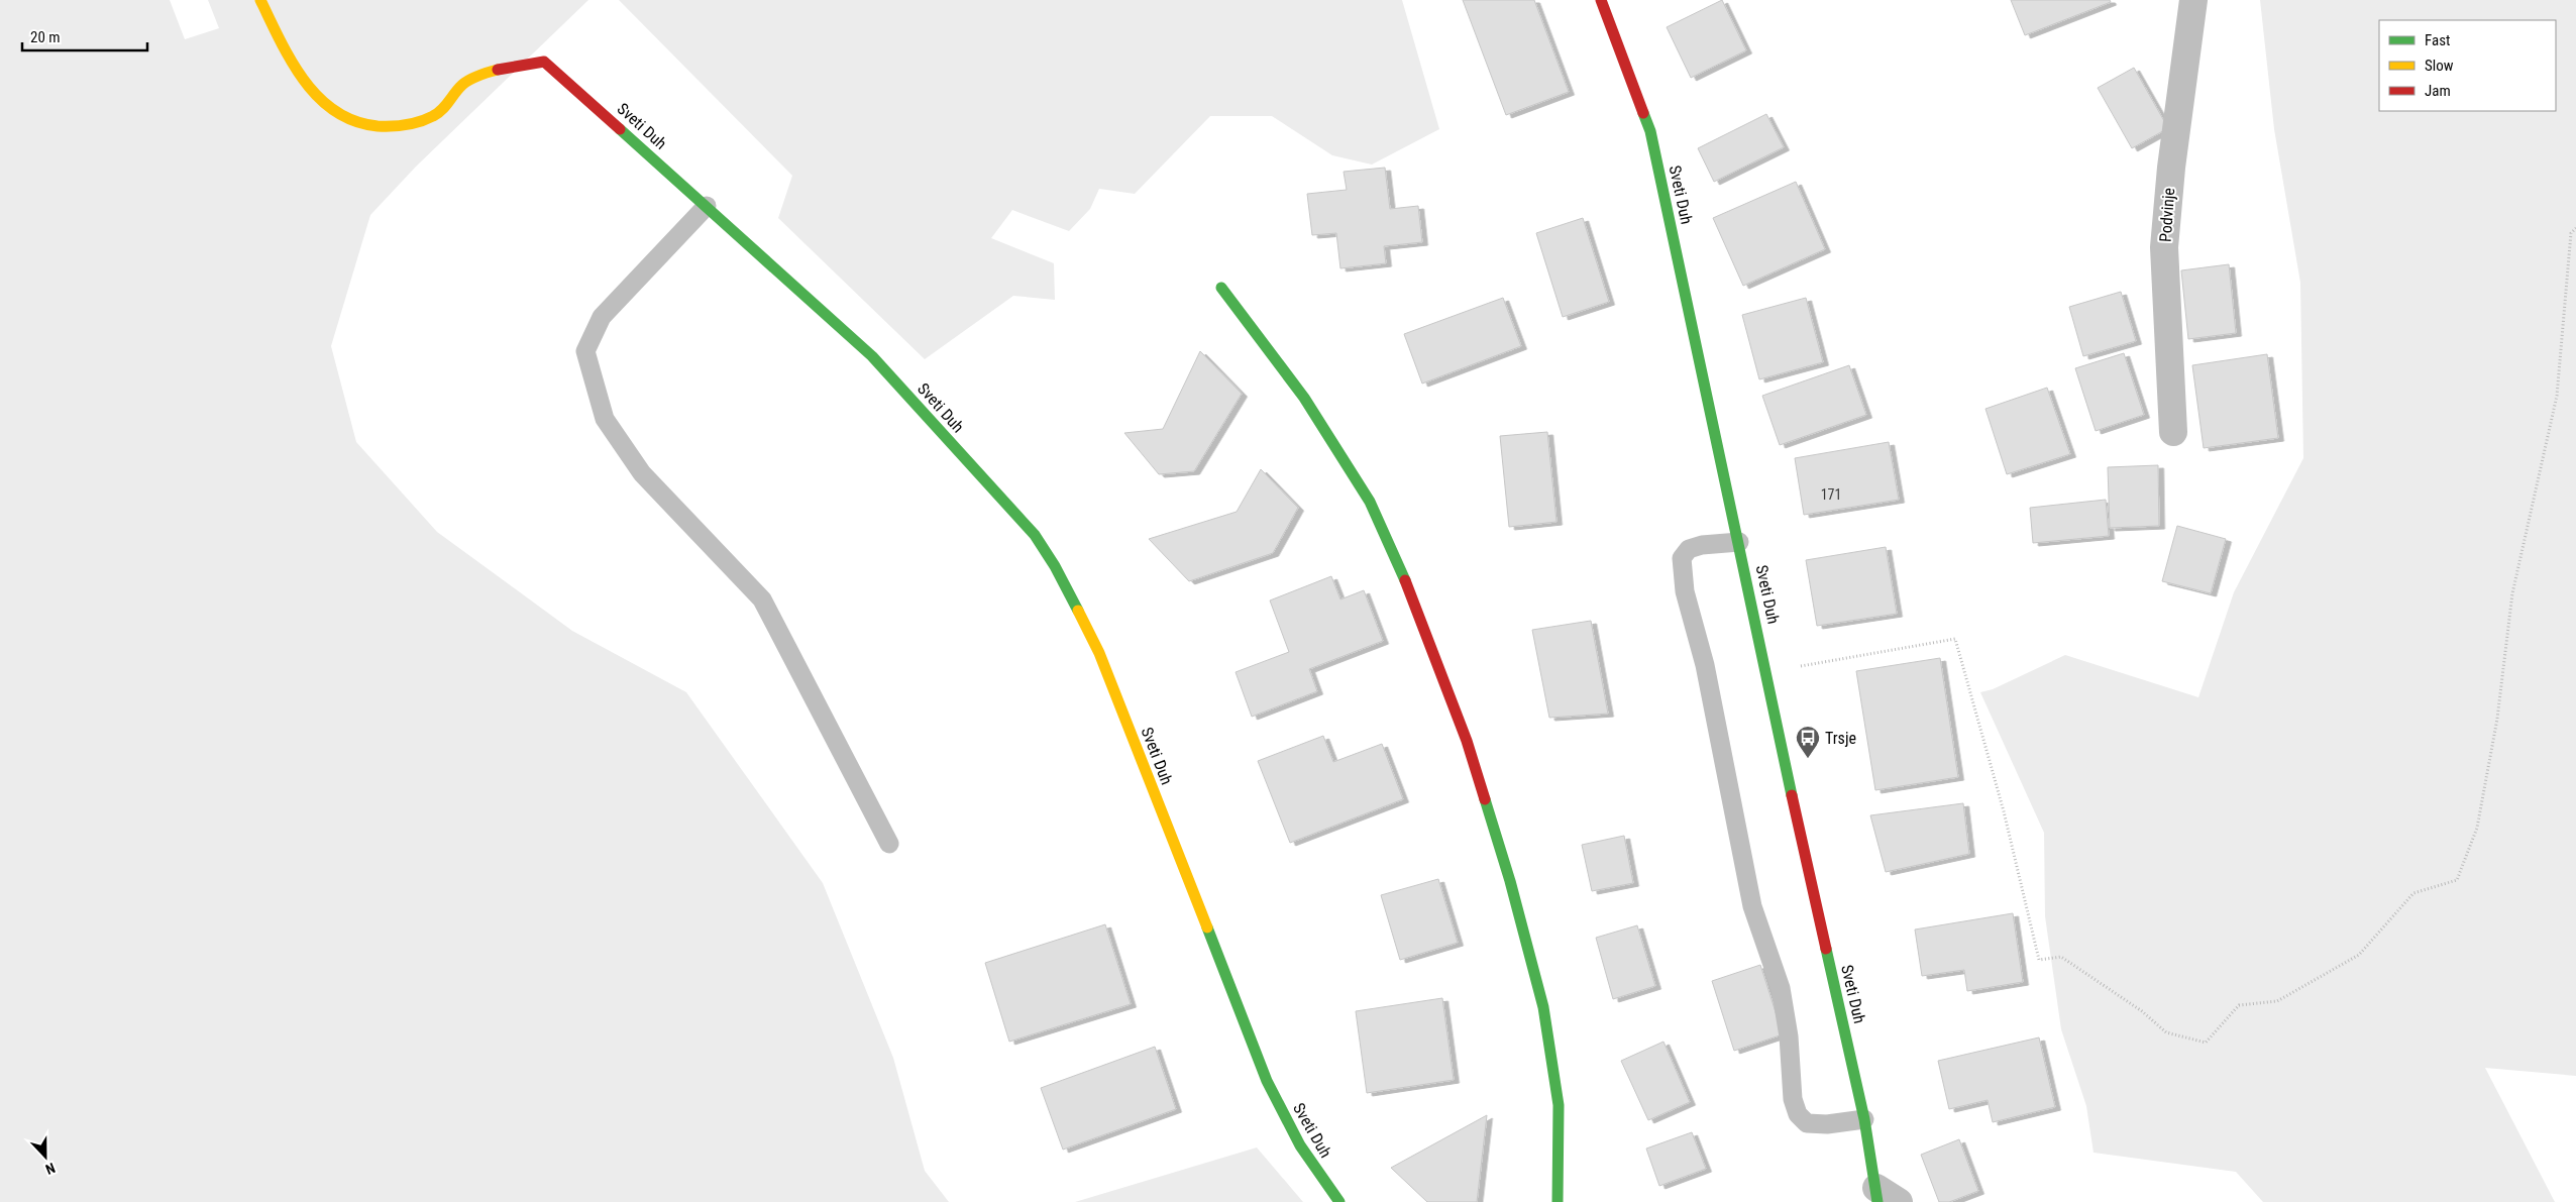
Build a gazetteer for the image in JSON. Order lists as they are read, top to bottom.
{
  "streets": {
    "street": ["Sveti Duh", "Podvinje"]
  },
  "places": {
    "bus stop": ["Trsje"]
  },
  "house_numbers": ["171"],
  "legend": ["Fast", "Slow", "Jam"],
  "scale_bar": "20 m",
  "north": "bottom"
}
